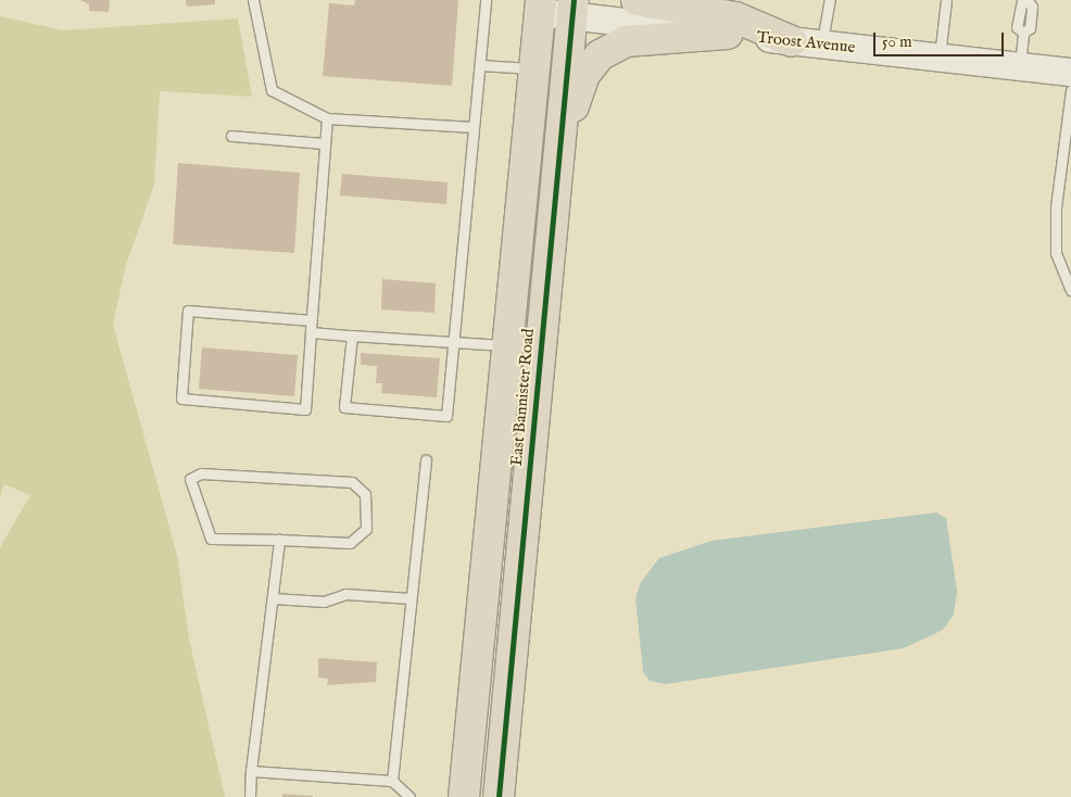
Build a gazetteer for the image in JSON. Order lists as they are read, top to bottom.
{
  "streets": {
    "main road": ["Troost Avenue", "East Bannister Road"]
  },
  "crossings": [
    ["Troost Avenue", "East Bannister Road"]
  ],
  "scale_bar": "50 m"
}
